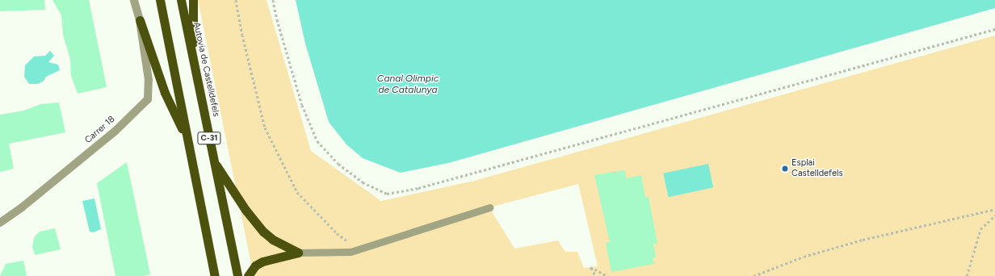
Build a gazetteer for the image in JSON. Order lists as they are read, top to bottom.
{
  "streets": {
    "highway": ["Autovia de Castelldefels", "C-31"],
    "street": ["Carrer 18"]
  },
  "water": ["Canal Olimpic de Catalunya"],
  "places": ["Esplai Castelldefels"]
}
